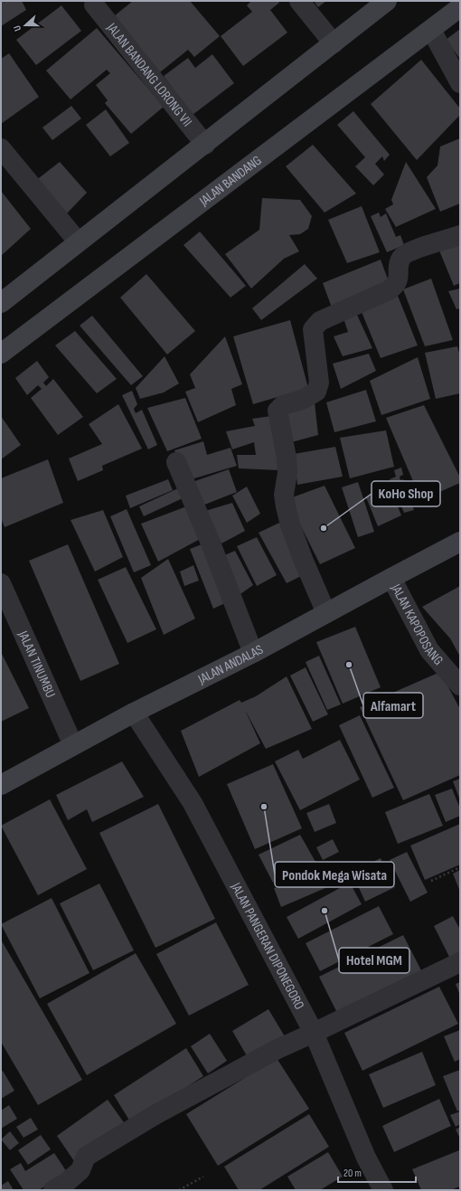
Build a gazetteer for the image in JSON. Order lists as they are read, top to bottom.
{
  "streets": {
    "main road": ["JALAN BANDANG", "JALAN ANDALAS"],
    "street": [
      "JALAN BANDANG LORONG VII",
      "JALAN KAPOPOSANG",
      "JALAN TINUMBU",
      "JALAN PANGERAN DIPONEGORO"
    ]
  },
  "crossings": [
    ["JALAN KAPOPOSANG", "JALAN ANDALAS"],
    ["JALAN TINUMBU", "JALAN ANDALAS"],
    ["JALAN ANDALAS", "JALAN PANGERAN DIPONEGORO"]
  ],
  "places": [
    "KoHo Shop",
    "Alfamart",
    "Pondok Mega Wisata",
    "Hotel MGM"
  ],
  "scale_bar": "20 m",
  "north": "left"
}
